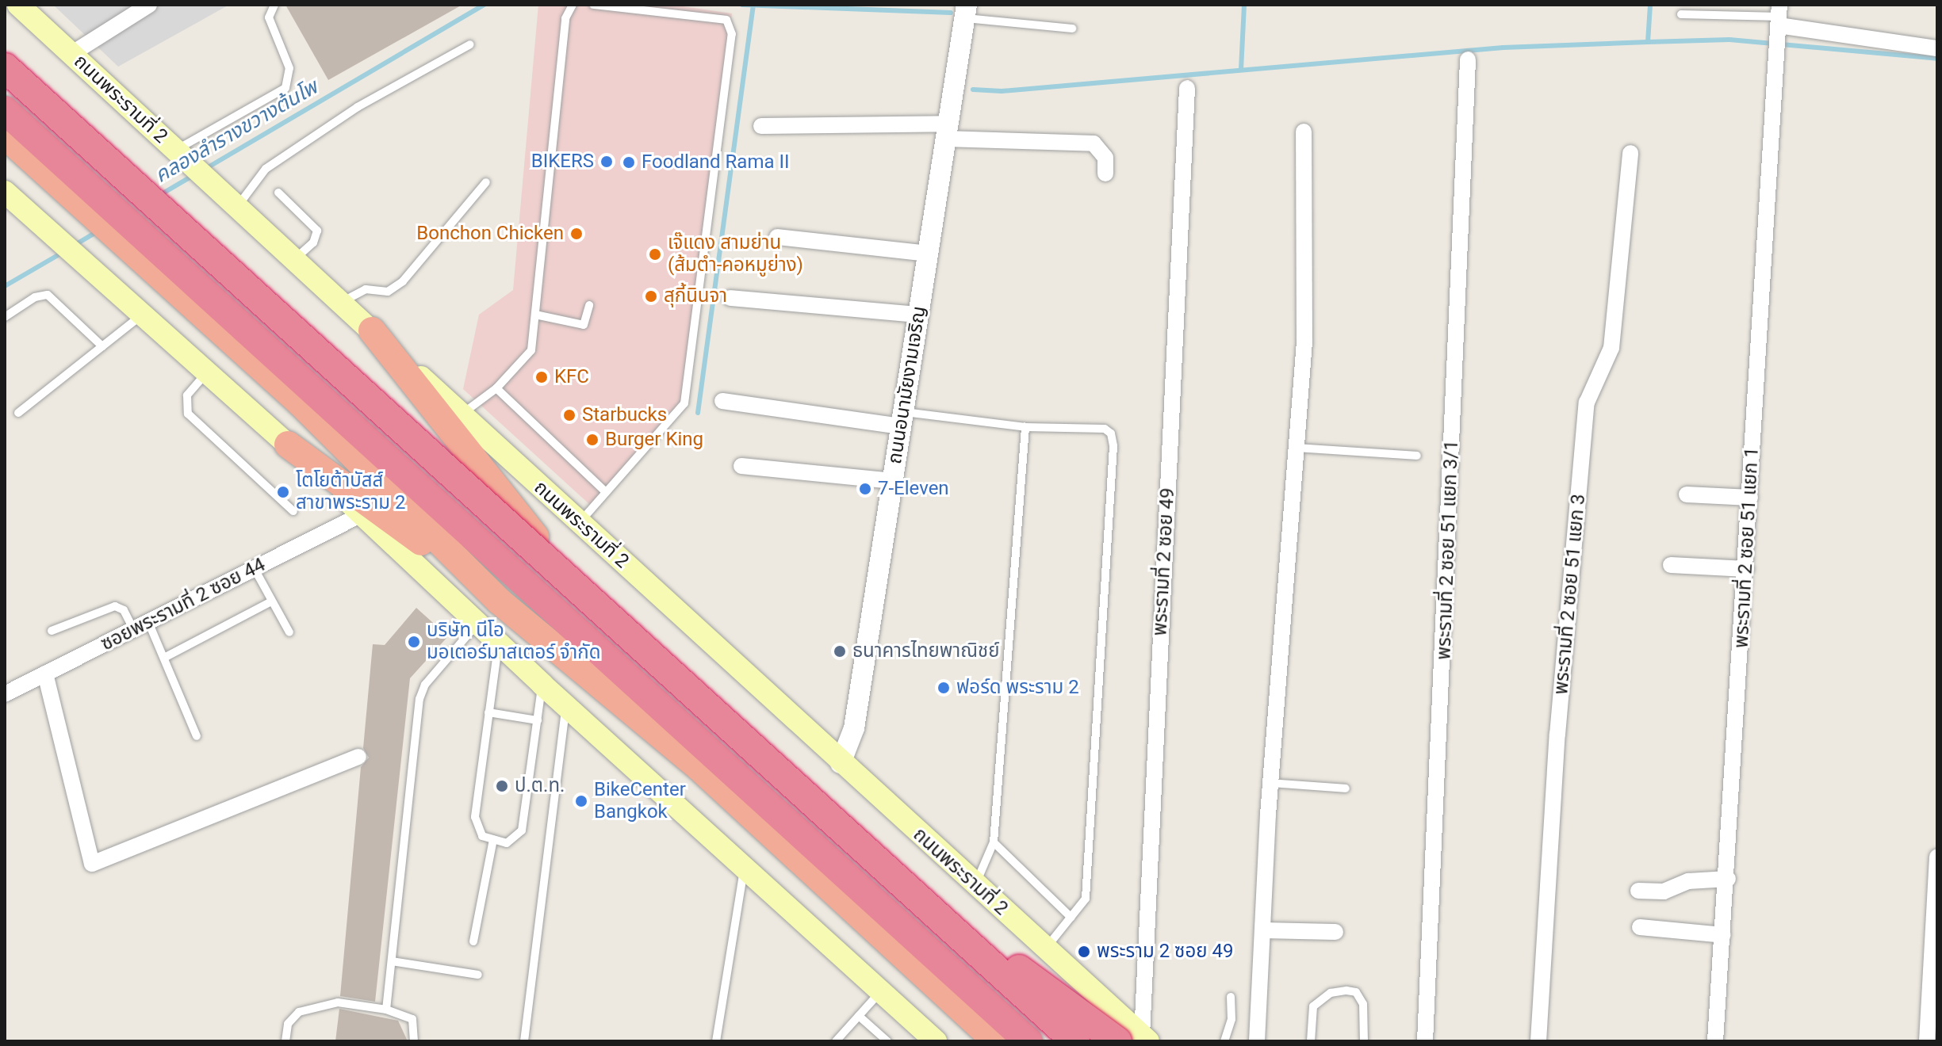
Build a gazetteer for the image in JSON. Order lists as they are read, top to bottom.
{
  "streets": {
    "highway": ["ถนนพระรามที่ 2"],
    "street": [
      "ถนนอนามัยงามเจริญ",
      "พระรามที่ 2 ซอย 51 แยก 1",
      "พระรามที่ 2 ซอย 51 แยก 3/1",
      "พระรามที่ 2 ซอย 49",
      "พระรามที่ 2 ซอย 51 แยก 3",
      "ซอยพระรามที่ 2 ซอย 44"
    ]
  },
  "crossings": [
    ["ถนนพระรามที่ 2", "ถนนอนามัยงามเจริญ"],
    ["ถนนพระรามที่ 2", "พระรามที่ 2 ซอย 49"]
  ],
  "water": ["คลองลำรางขวางต้นโพ"],
  "places": [
    "BIKERS",
    "Foodland Rama II",
    "Bonchon Chicken",
    "เจ๊แดง สามย่าน (ส้มตำ-คอหมูย่าง)",
    "สุกี้นินจา",
    "KFC",
    "Starbucks",
    "Burger King",
    "7-Eleven",
    "โตโยต้าบัสส์ สาขาพระราม 2",
    "บริษัท นีโอ มอเตอร์มาสเตอร์ จำกัด",
    "ธนาคารไทยพาณิชย์",
    "ฟอร์ด พระราม 2",
    "ป.ต.ท.",
    "BikeCenter Bangkok",
    "พระราม 2 ซอย 49"
  ]
}
